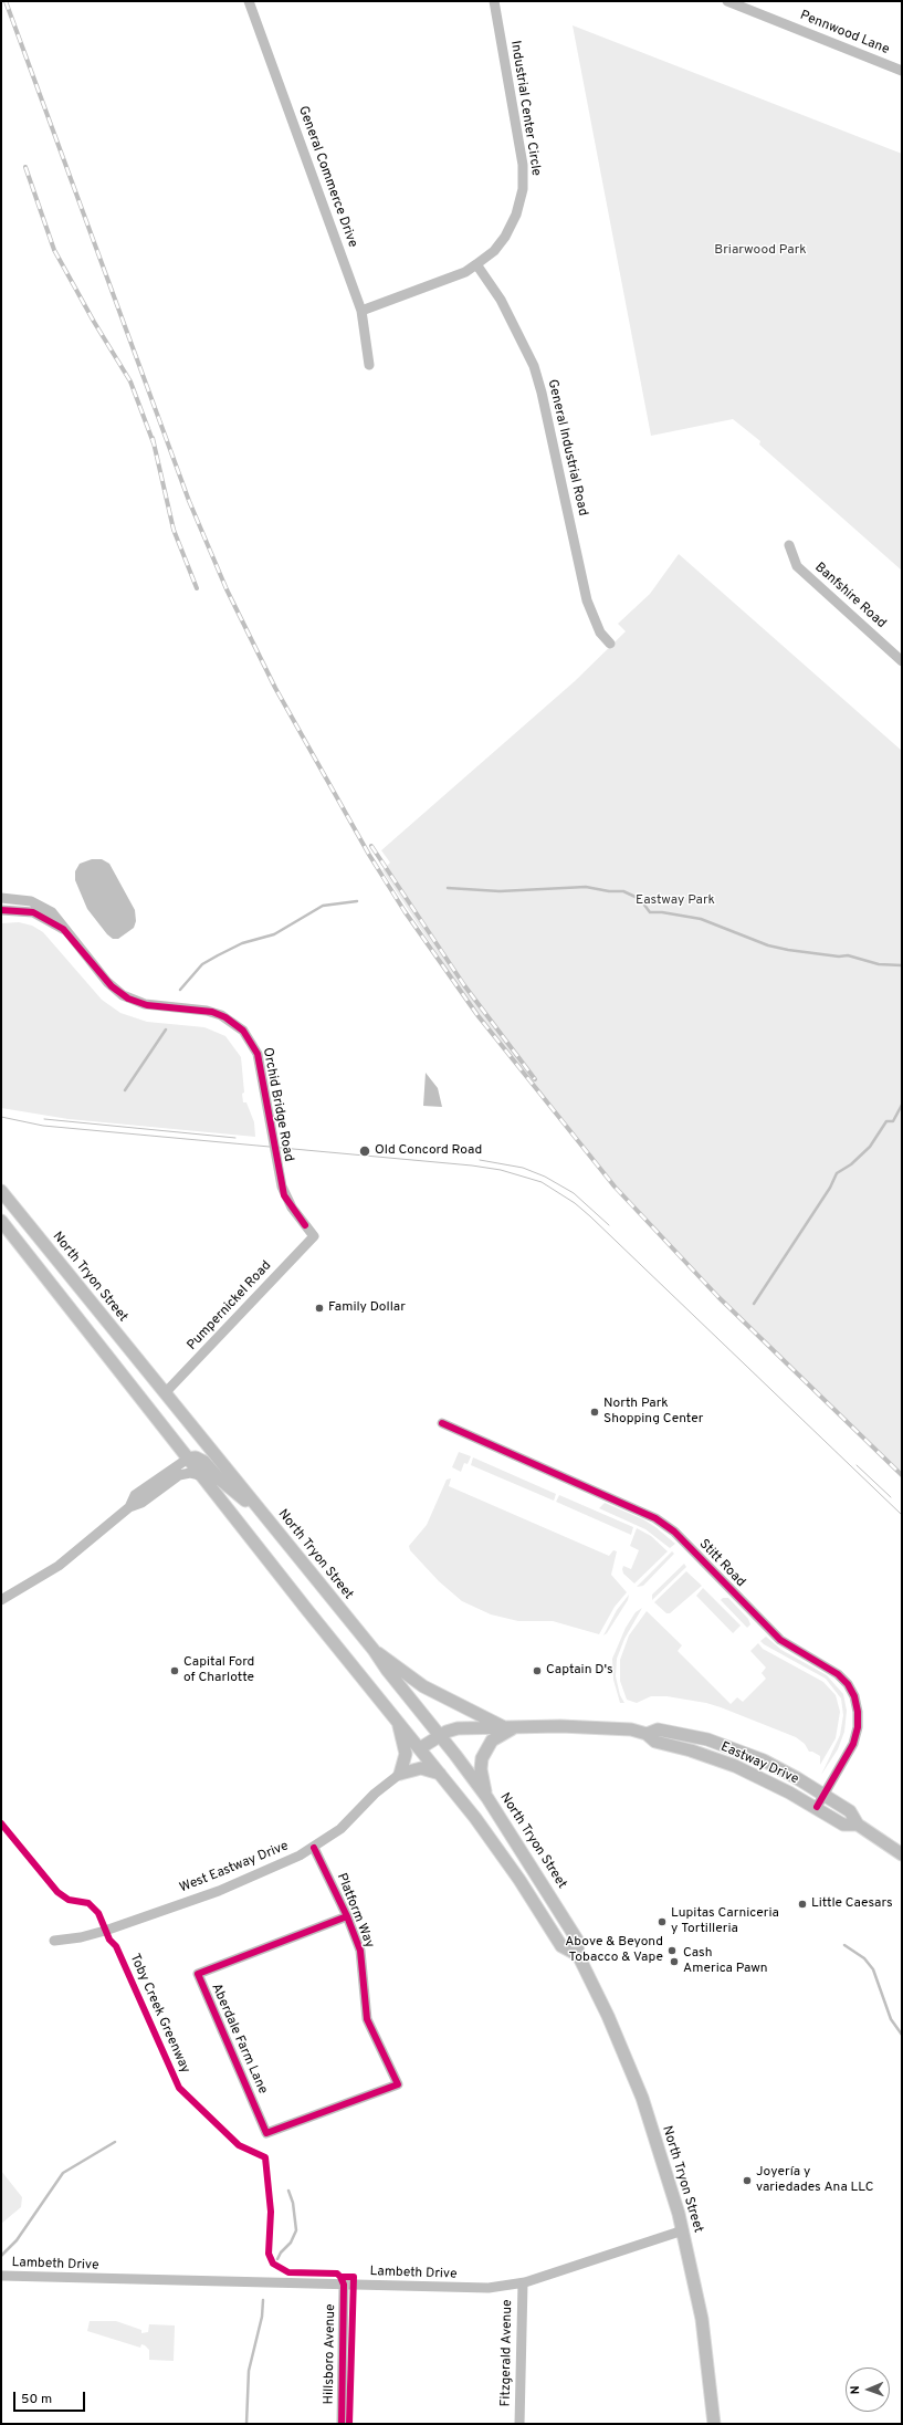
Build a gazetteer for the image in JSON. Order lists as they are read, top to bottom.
{
  "streets": {
    "main road": ["North Tryon Street", "Eastway Drive"],
    "street": [
      "Pennwood Lane",
      "Industrial Center Circle",
      "General Commerce Drive",
      "General Industrial Road",
      "Banfshire Road",
      "Orchid Bridge Road",
      "Pumpernickel Road",
      "Stitt Road",
      "West Eastway Drive",
      "Platform Way",
      "Aberdale Farm Lane",
      "Lambeth Drive",
      "Fitzgerald Avenue",
      "Hillsboro Avenue"
    ],
    "cycle path": ["Toby Creek Greenway"]
  },
  "crossings": [
    ["Industrial Center Circle", "General Commerce Drive"],
    ["Industrial Center Circle", "General Industrial Road"],
    ["Orchid Bridge Road", "Pumpernickel Road"],
    ["North Tryon Street", "Pumpernickel Road"],
    ["North Tryon Street", "Eastway Drive"],
    ["North Tryon Street", "Lambeth Drive"],
    ["Stitt Road", "Eastway Drive"],
    ["West Eastway Drive", "Platform Way"],
    ["Platform Way", "Aberdale Farm Lane"],
    ["Lambeth Drive", "Fitzgerald Avenue"],
    ["Lambeth Drive", "Hillsboro Avenue"]
  ],
  "parks": ["Briarwood Park", "Eastway Park"],
  "places": [
    "Old Concord Road",
    "Family Dollar",
    "North Park Shopping Center",
    "Capital Ford of Charlotte",
    "Captain D's",
    "Little Caesars",
    "Lupitas Carniceria y Tortilleria",
    "Above & Beyond Tobacco & Vape",
    "Cash America Pawn",
    "Joyería y variedades Ana LLC"
  ],
  "scale_bar": "50 m",
  "north": "left"
}
